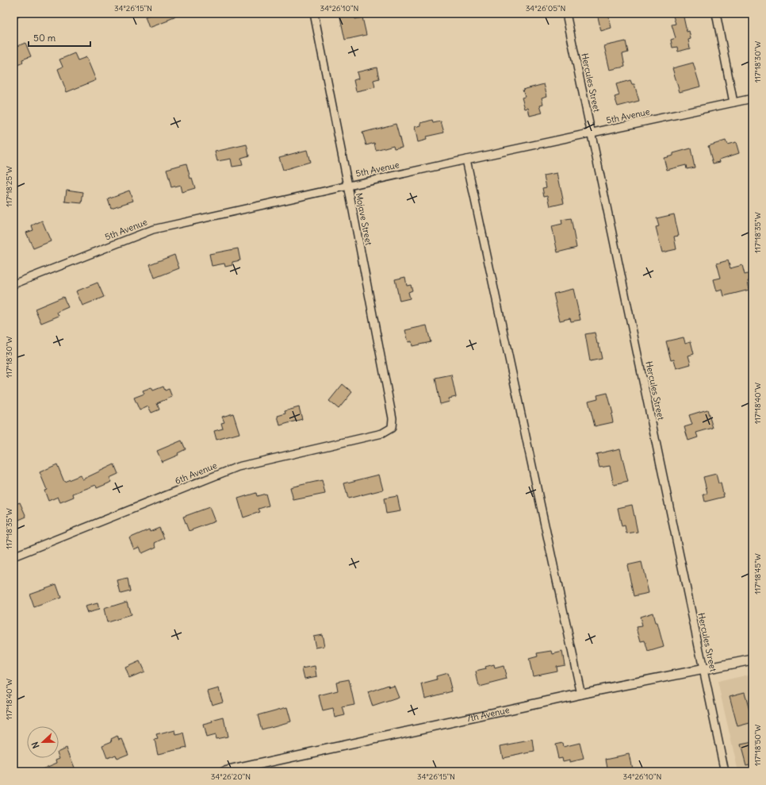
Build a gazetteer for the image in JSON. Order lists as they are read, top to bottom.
{
  "streets": {
    "street": [
      "Hercules Street",
      "5th Avenue",
      "Mojave Street",
      "6th Avenue",
      "7th Avenue"
    ]
  },
  "crossings": [
    ["Hercules Street", "5th Avenue"],
    ["Hercules Street", "7th Avenue"],
    ["5th Avenue", "Mojave Street"],
    ["Mojave Street", "6th Avenue"]
  ],
  "scale_bar": "50 m",
  "north": "left",
  "coordinates": [
    "34°26'15\"N",
    "34°26'10\"N",
    "34°26'05\"N",
    "117°18'30\"W",
    "117°18'25\"W",
    "117°18'35\"W",
    "117°18'40\"W",
    "117°18'45\"W",
    "117°18'50\"W",
    "34°26'20\"N"
  ]
}
